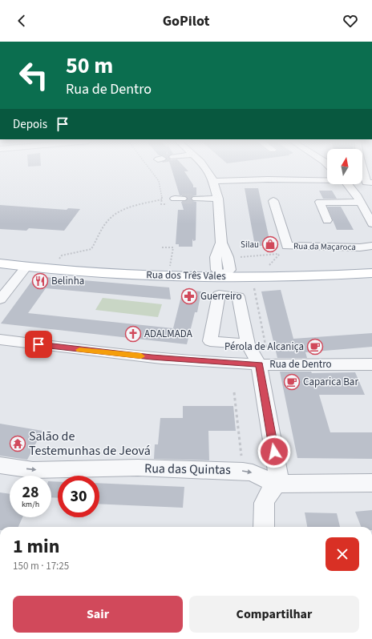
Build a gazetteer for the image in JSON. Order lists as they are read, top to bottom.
{
  "streets": {
    "main road": ["Rua dos Três Vales"],
    "street": ["Rua da Maçaroca", "Rua de Dentro", "Rua das Quintas"]
  },
  "one_way": ["Rua das Quintas"],
  "places": {
    "shop": ["Silau"],
    "restaurant": ["Belinha"],
    "pharmacy": ["Guerreiro"],
    "church": ["ADALMADA"],
    "cafe": ["Pérola de Alcaniça", "Caparica Bar"],
    "temple": ["Salão de Testemunhas de Jeová"]
  },
  "north": "top",
  "page": {
    "header": "GoPilot",
    "turn": ["50 m", "Rua de Dentro"],
    "then": "Depois",
    "speed": "28 km/h",
    "limit": "30",
    "heading": ["1 min", "150 m · 17:25"],
    "buttons": ["Sair", "Compartilhar"]
  }
}
